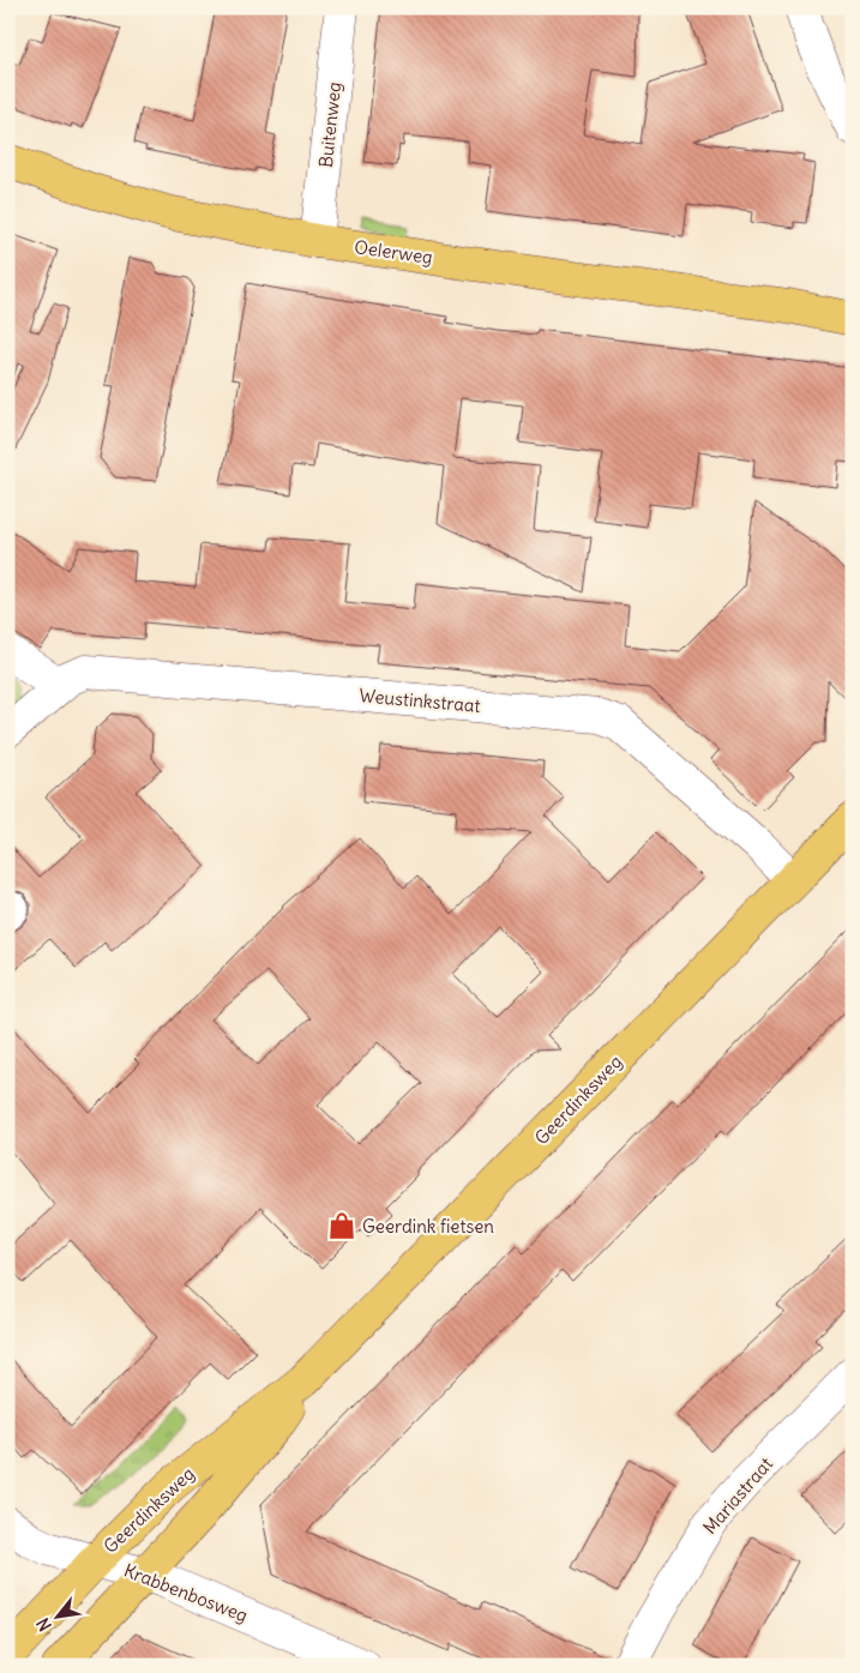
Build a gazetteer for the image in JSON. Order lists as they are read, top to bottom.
{
  "streets": {
    "main road": ["Oelerweg", "Geerdinksweg"],
    "street": [
      "Buitenweg",
      "Weustinkstraat",
      "Mariastraat",
      "Krabbenbosweg"
    ]
  },
  "crossings": [
    ["Buitenweg", "Oelerweg"],
    ["Weustinkstraat", "Geerdinksweg"],
    ["Geerdinksweg", "Krabbenbosweg"]
  ],
  "places": {
    "shop": ["Geerdink fietsen"]
  },
  "north": "bottom left"
}
